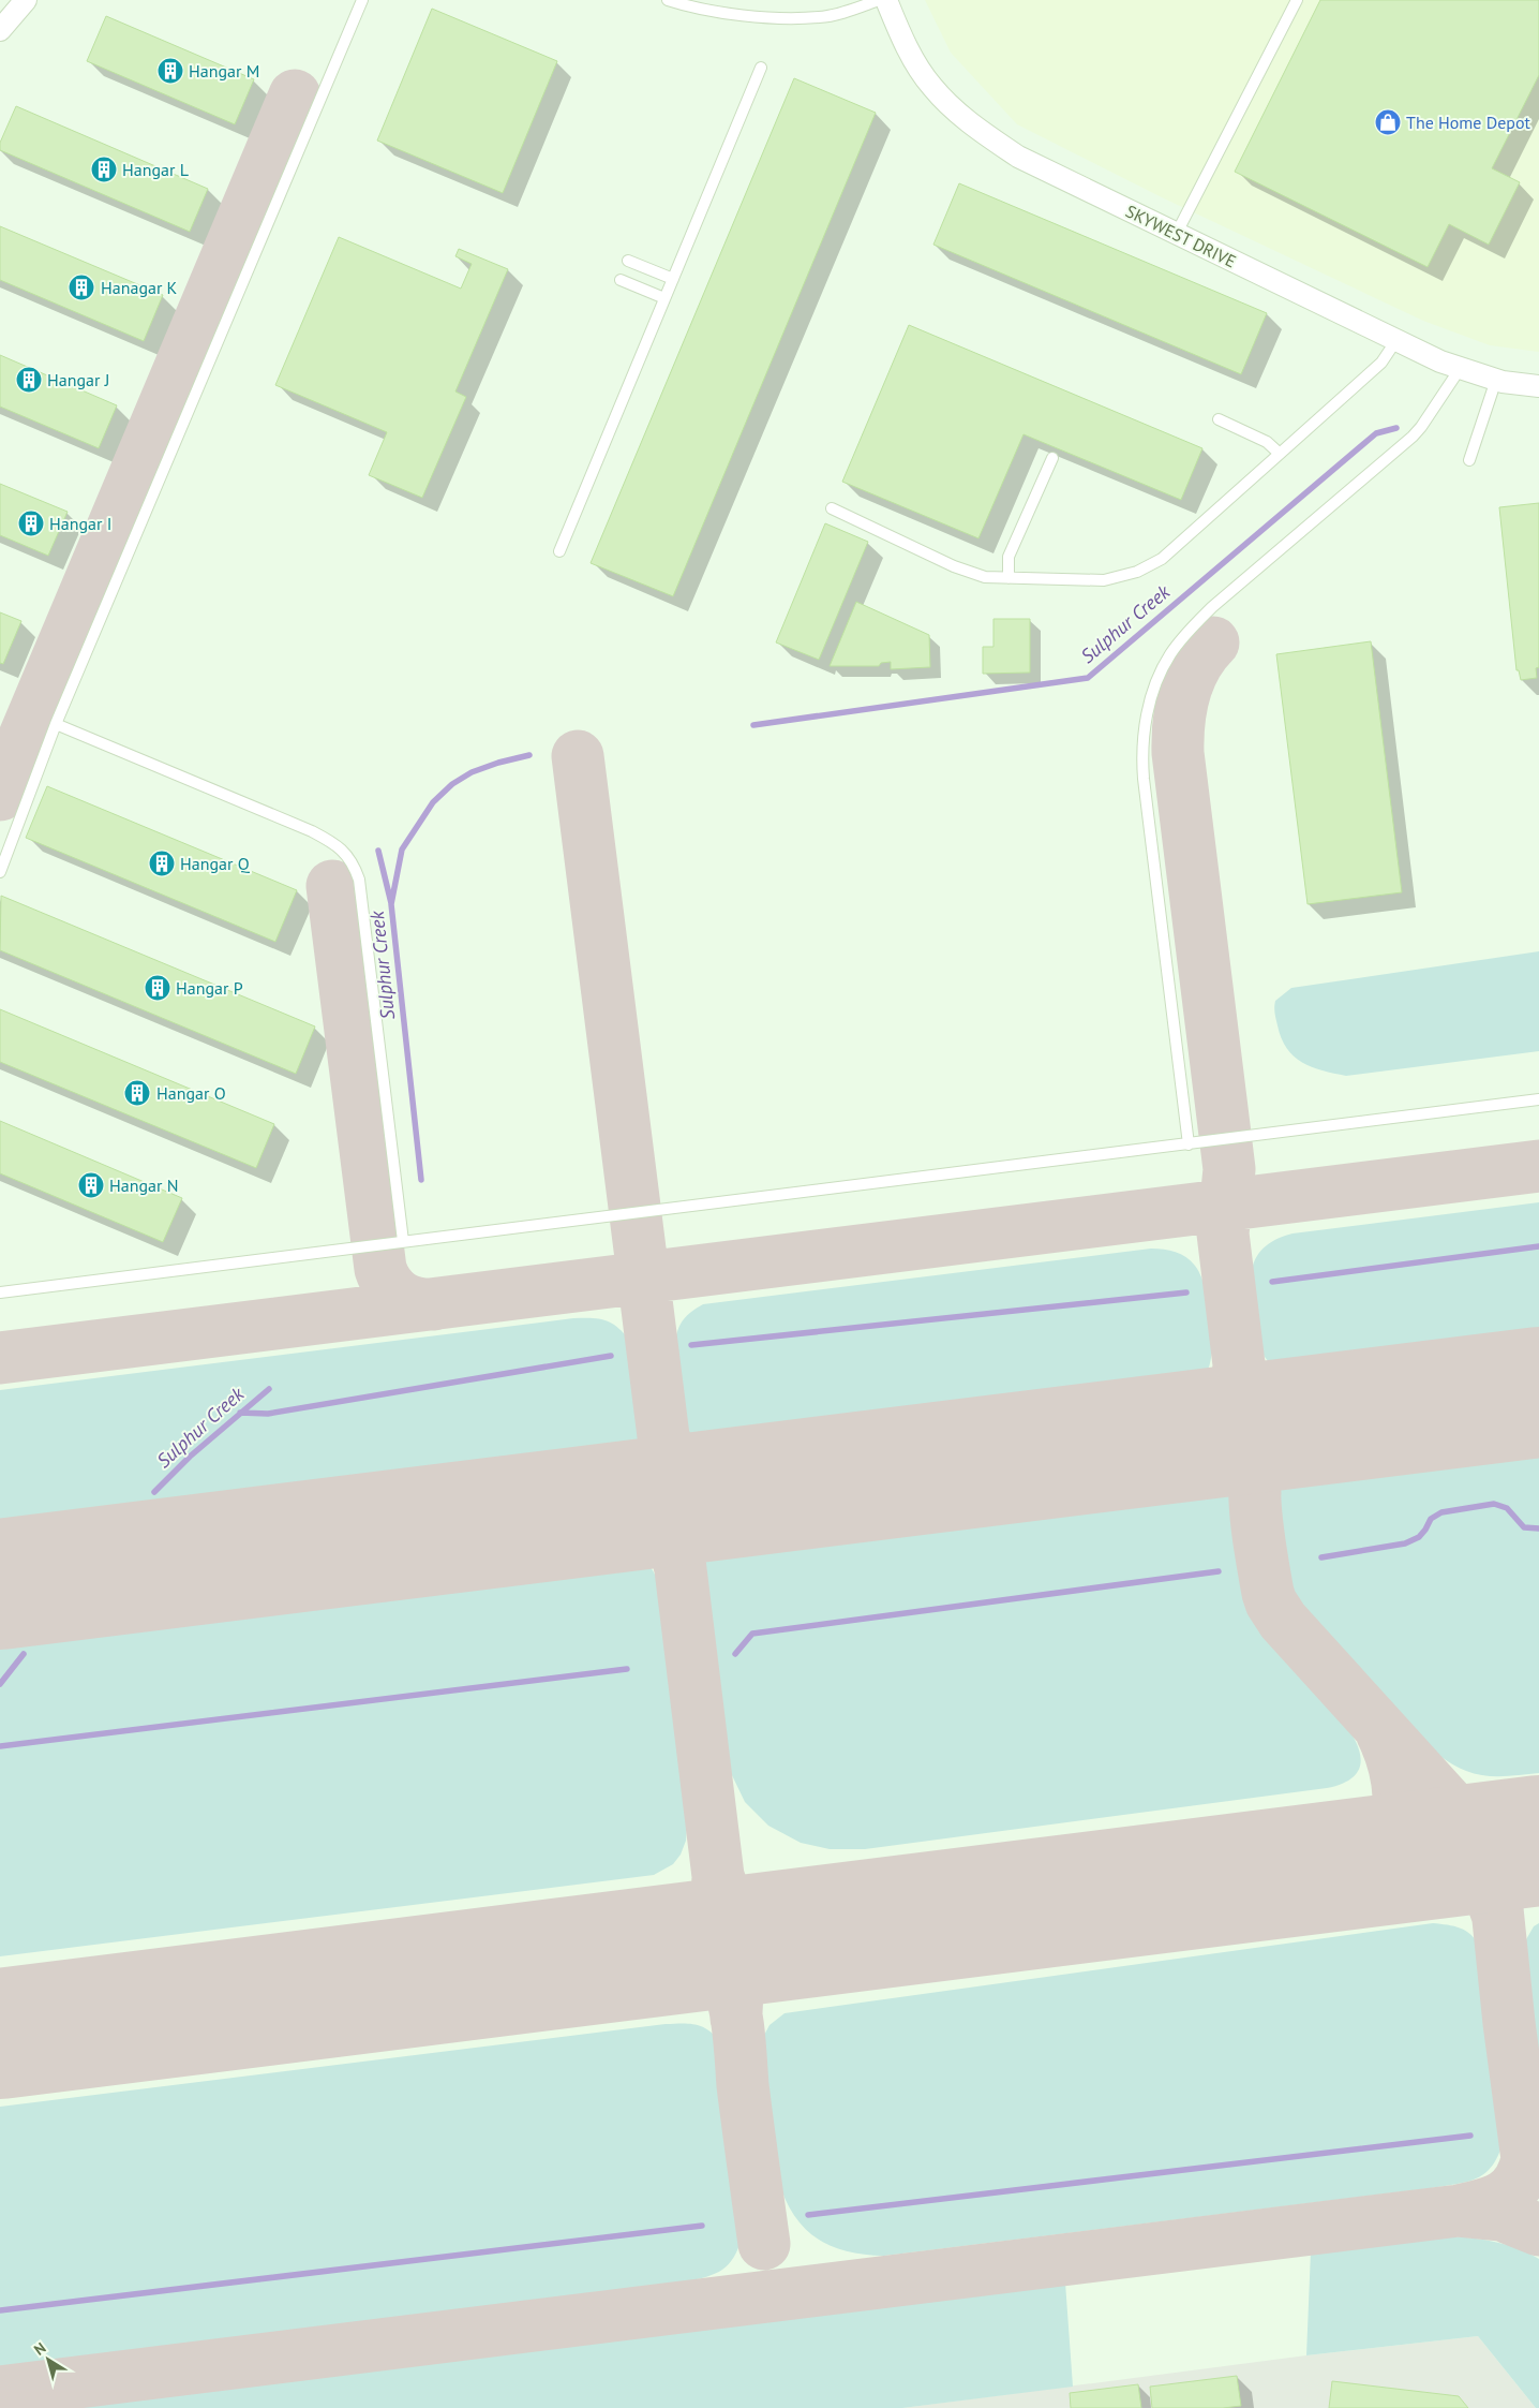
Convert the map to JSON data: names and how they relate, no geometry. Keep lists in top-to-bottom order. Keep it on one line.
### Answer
{"streets":{"street":["SKYWEST DRIVE"]},"water":["Sulphur Creek"],"places":{"building":["Hangar M","Hangar L","Hanagar K","Hangar J","Hangar I","Hangar Q","Hangar P","Hangar O","Hangar N"],"shop":["The Home Depot"]},"north":"top left"}
